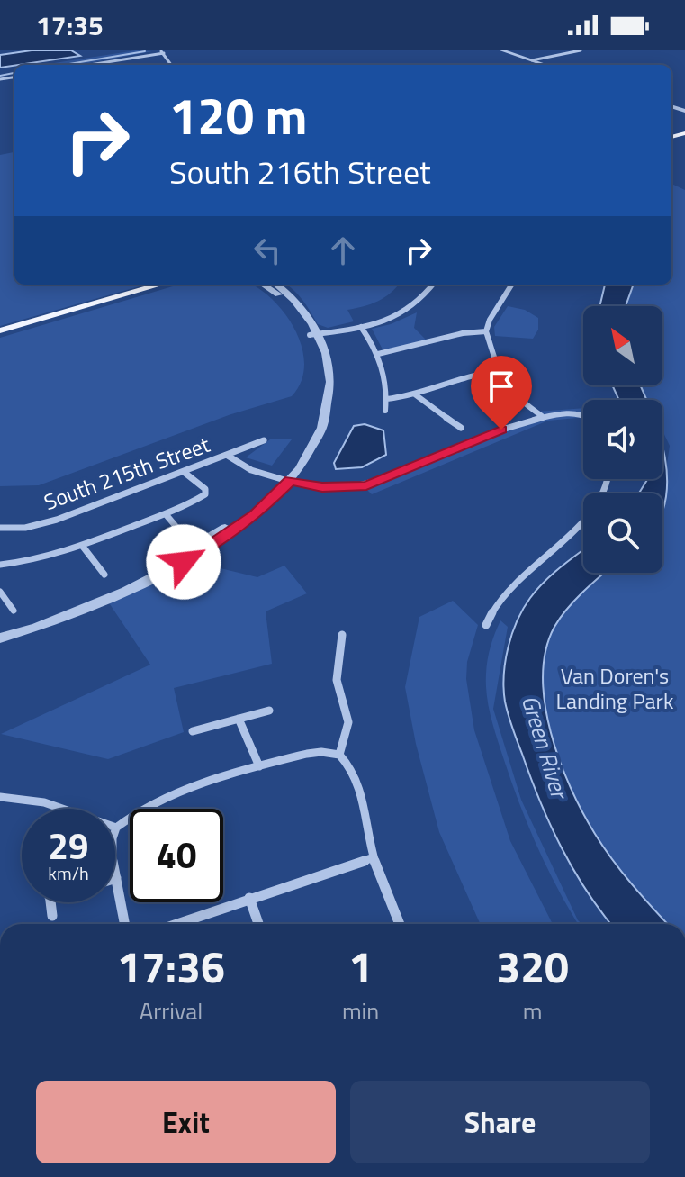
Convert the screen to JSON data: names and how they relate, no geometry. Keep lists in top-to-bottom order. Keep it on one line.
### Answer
{"streets":{"street":["South 215th Street"]},"water":["Green River"],"parks":["Van Doren's Landing Park"],"north":"top left","page":{"status":"17:35","turn":["120 m","South 216th Street"],"speed":"29 km/h","limit":"40","eta":["17:36","Arrival","1","min","320","m"],"buttons":["Exit","Share"]}}
